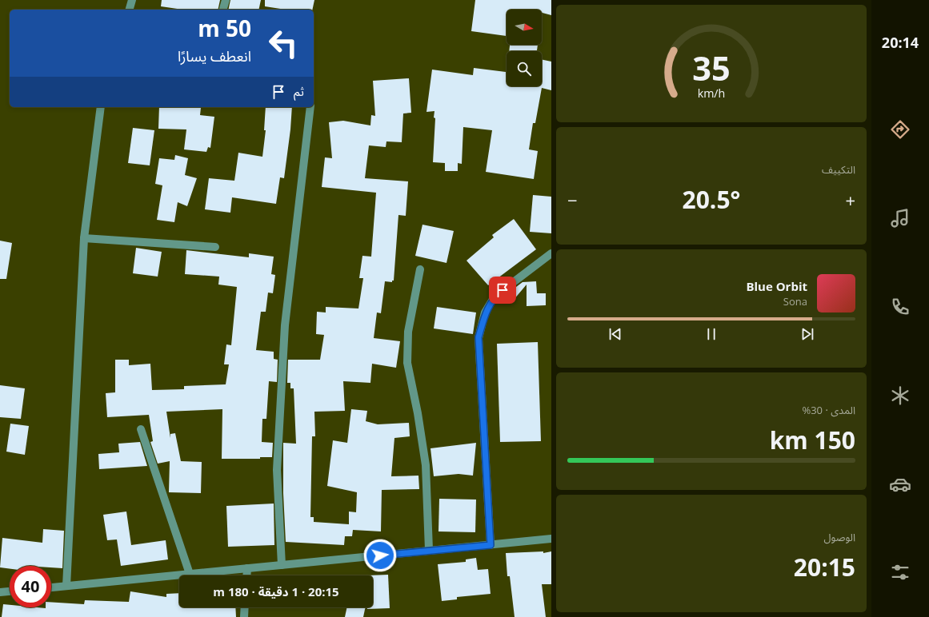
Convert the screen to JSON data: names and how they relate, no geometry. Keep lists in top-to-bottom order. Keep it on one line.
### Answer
{"north":"right","page":{"tabs":"20:14","turn":["50 m","انعطف يسارًا"],"then":"ثم","tile":["التكييف",["المدى · 30%","150 km"],["الوصول","20:15"]],"heat":["−","20.5°","+"],"song":["Blue Orbit","Sona"],"limit":"40","trip":"20:15 · 1 دقيقة · 180 m","gauge":["35","km/h"]}}
